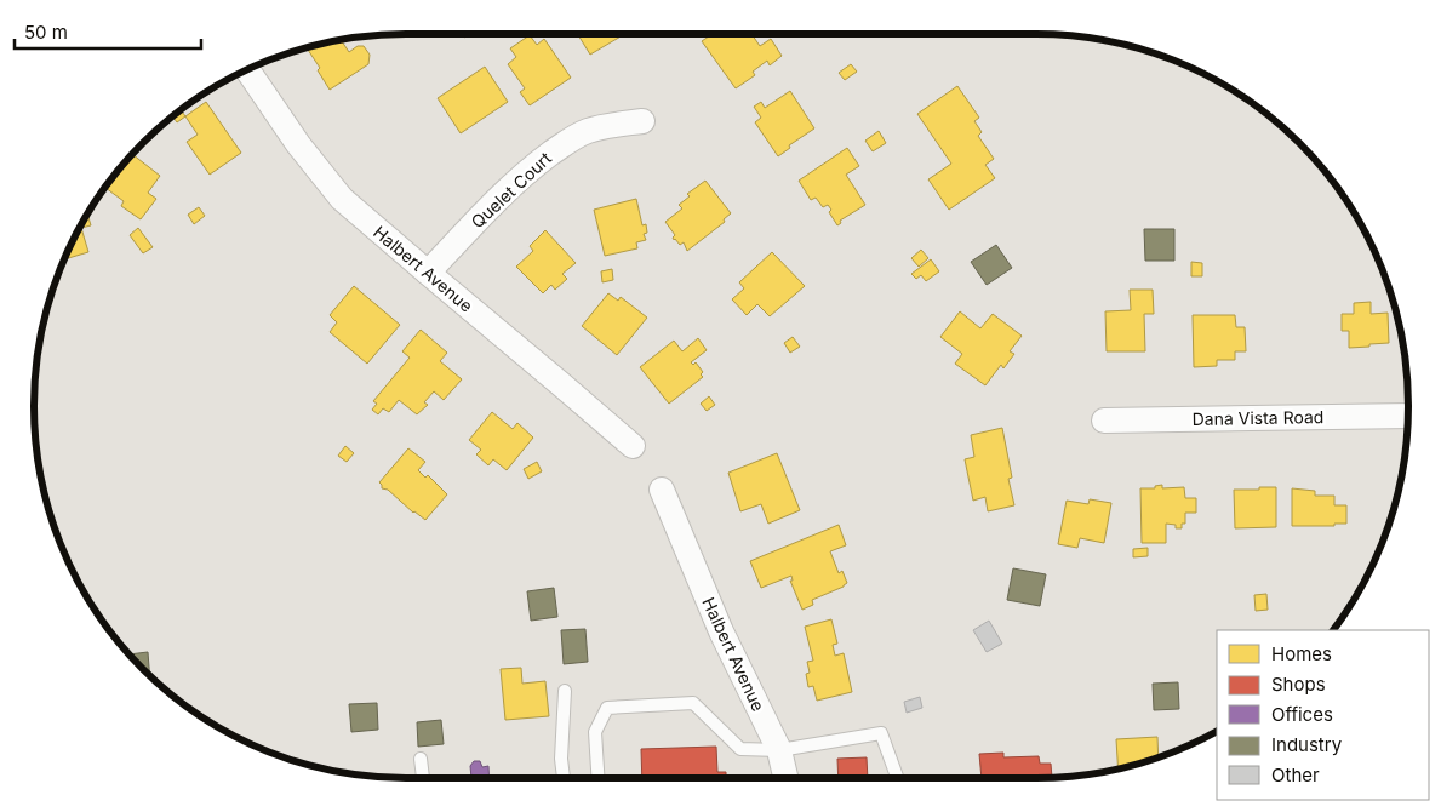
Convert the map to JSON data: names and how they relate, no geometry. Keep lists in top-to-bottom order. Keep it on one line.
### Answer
{"streets":{"street":["Quelet Court","Halbert Avenue","Dana Vista Road"]},"crossings":[["Quelet Court","Halbert Avenue"]],"legend":["Homes","Shops","Offices","Industry","Other"],"scale_bar":"50 m"}
